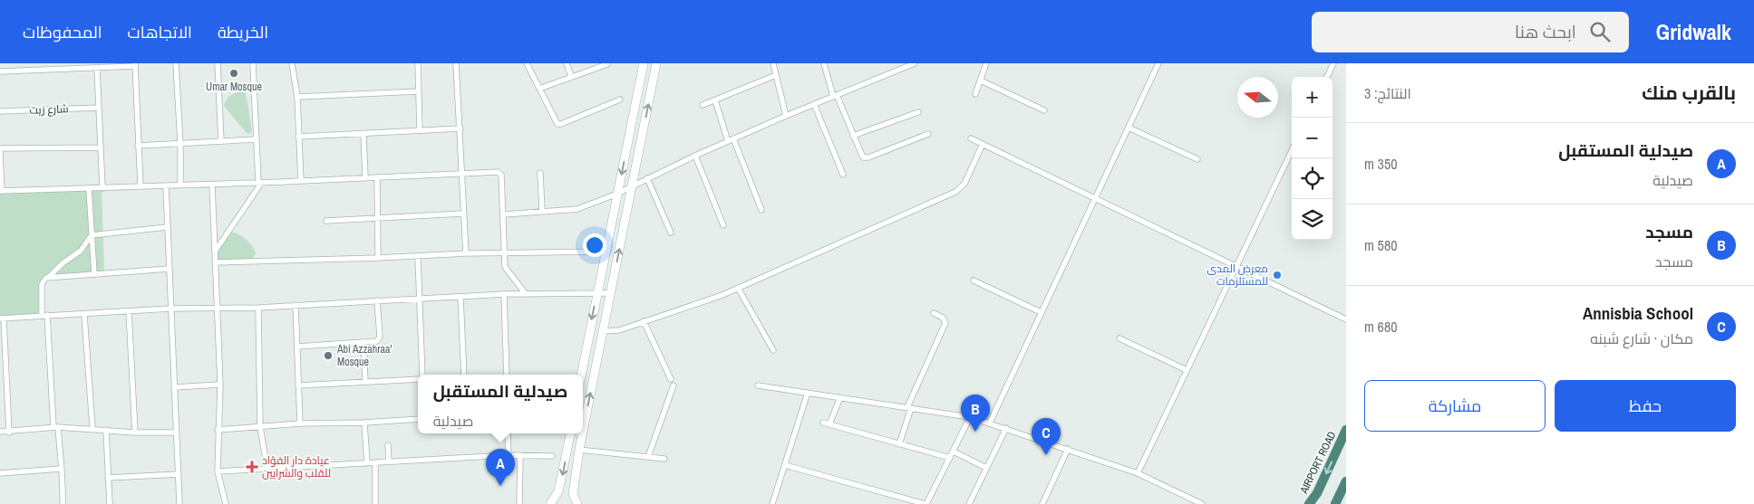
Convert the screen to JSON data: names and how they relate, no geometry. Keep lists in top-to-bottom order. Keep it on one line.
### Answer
{"streets":{"highway":["AIRPORT ROAD"],"street":["شارع زيت"]},"places":{"other":["Umar Mosque","معرض المدى للمستلزمات","Abi Azzahraa' Mosque"],"health":["عيادة دار الفؤاد للقلب والشرايين"]},"north":"left","page":{"header":"Gridwalk","search":"ابحث هنا","nav":["الخريطة","الاتجاهات","المحفوظات"],"heading":["بالقرب منك","النتائج: 3"],"map_buttons":["+","−"],"list":[{"mark":"A","name":"صيدلية المستقبل","note":"صيدلية","value":"350 m"},{"mark":"B","name":"مسجد","note":"مسجد","value":"580 m"},{"mark":"C","name":"Annisbia School","note":"مكان · شارع شبنه","value":"680 m"}],"buttons":["حفظ","مشاركة"],"popup":["صيدلية المستقبل","صيدلية"],"pins":["B","C","A"]}}
